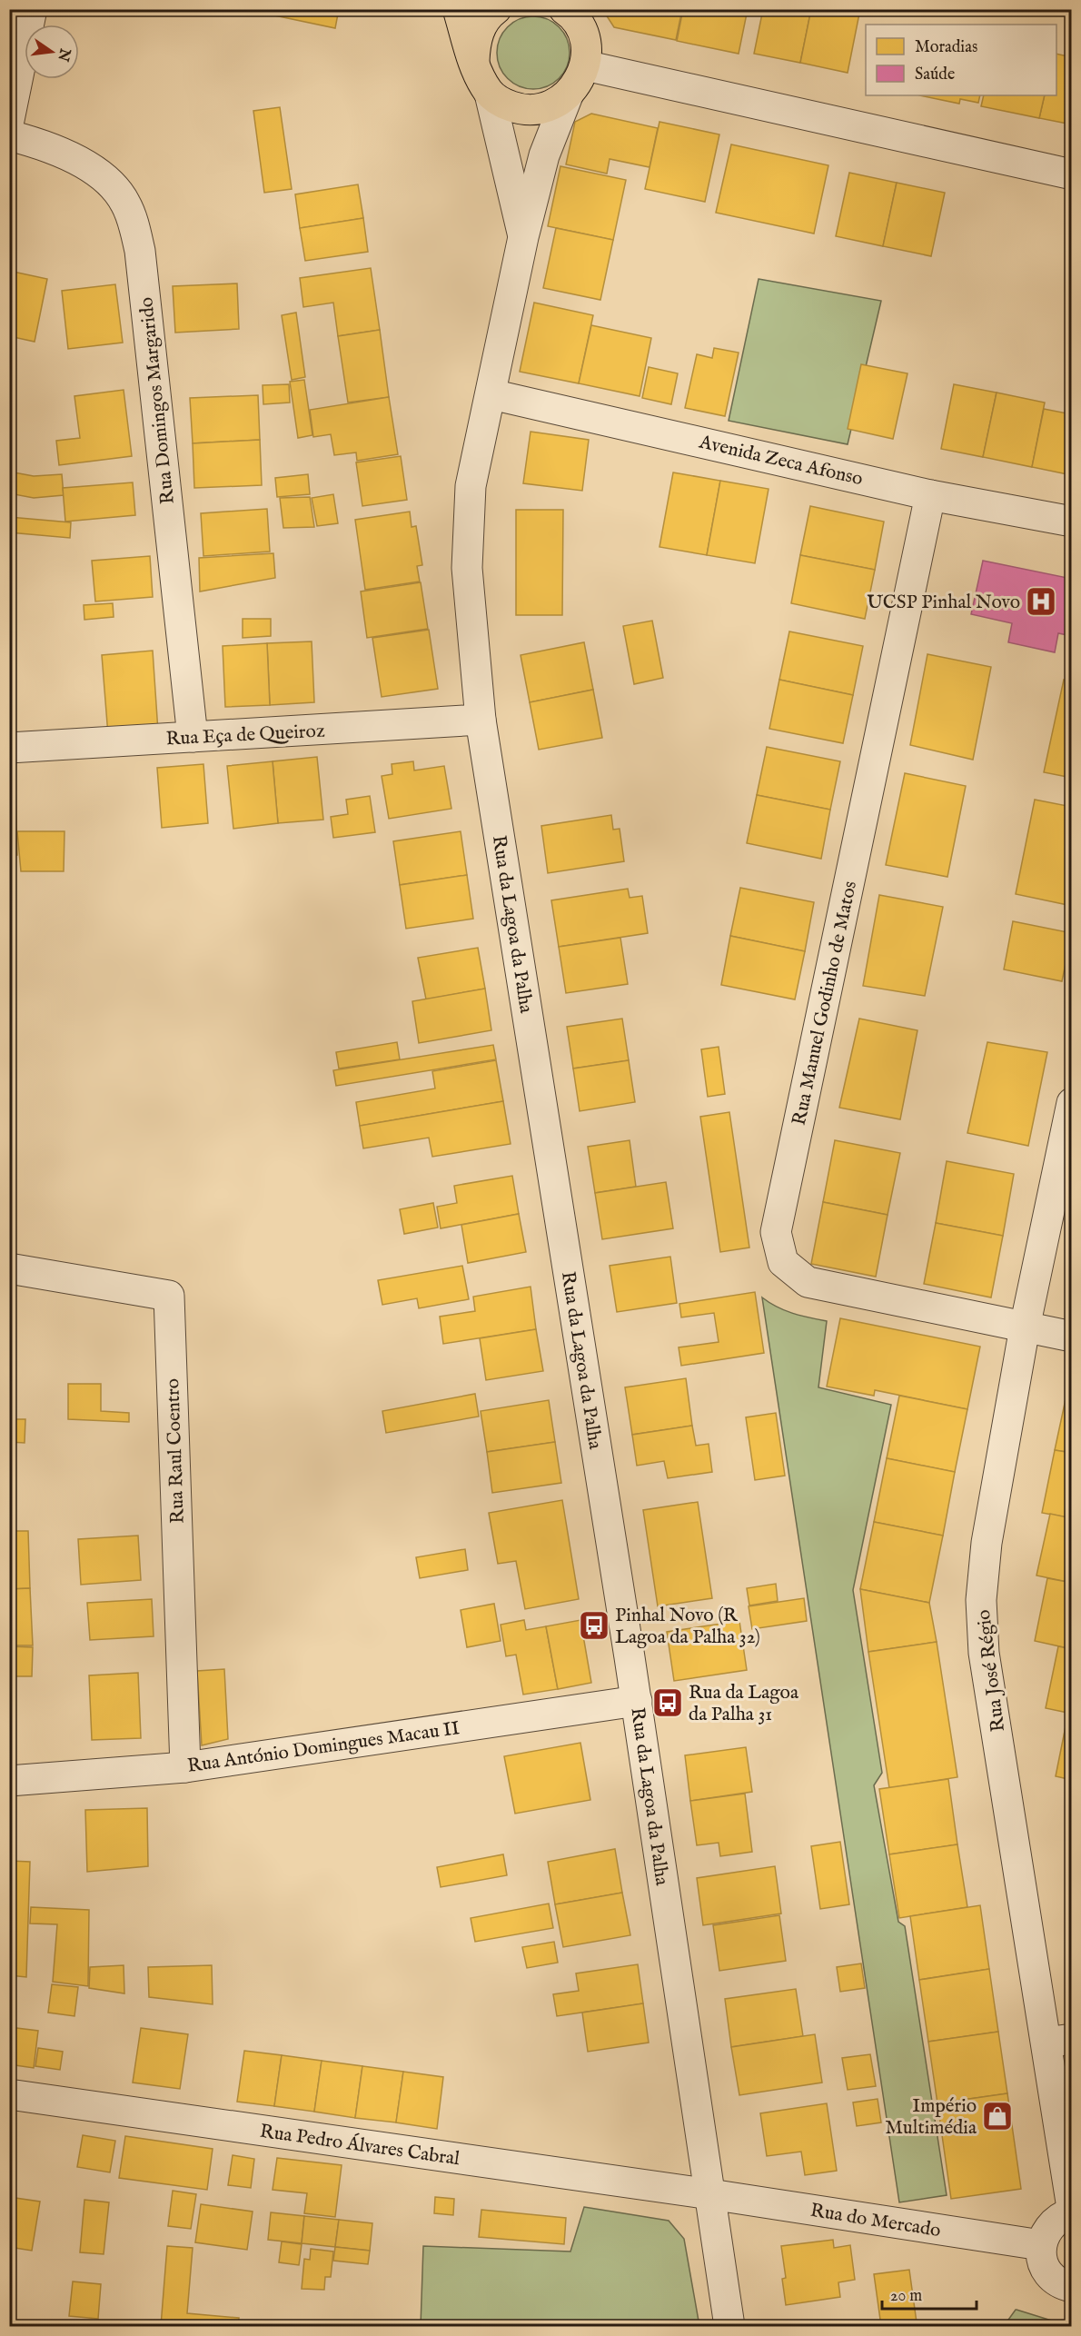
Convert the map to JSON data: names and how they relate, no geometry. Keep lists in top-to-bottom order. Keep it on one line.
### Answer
{"streets":{"street":["Rua Domingos Margarido","Avenida Zeca Afonso","Rua Eça de Queiroz","Rua da Lagoa da Palha","Rua Manuel Godinho de Matos","Rua Raul Coentro","Rua José Régio","Rua António Domingues Macau II","Rua Pedro Álvares Cabral","Rua do Mercado"]},"crossings":[["Rua Domingos Margarido","Rua Eça de Queiroz"],["Avenida Zeca Afonso","Rua da Lagoa da Palha"],["Avenida Zeca Afonso","Rua Manuel Godinho de Matos"],["Rua Eça de Queiroz","Rua da Lagoa da Palha"],["Rua da Lagoa da Palha","Rua António Domingues Macau II"],["Rua da Lagoa da Palha","Rua Pedro Álvares Cabral"],["Rua da Lagoa da Palha","Rua do Mercado"],["Rua Manuel Godinho de Matos","Rua José Régio"],["Rua Raul Coentro","Rua António Domingues Macau II"],["Rua Pedro Álvares Cabral","Rua do Mercado"]],"places":{"hospital":["UCSP Pinhal Novo"],"bus stop":["Pinhal Novo (R Lagoa da Palha 32)","Rua da Lagoa da Palha 31"],"shop":["Império Multimédia"]},"legend":["Moradias","Saúde"],"scale_bar":"20 m","north":"right"}
